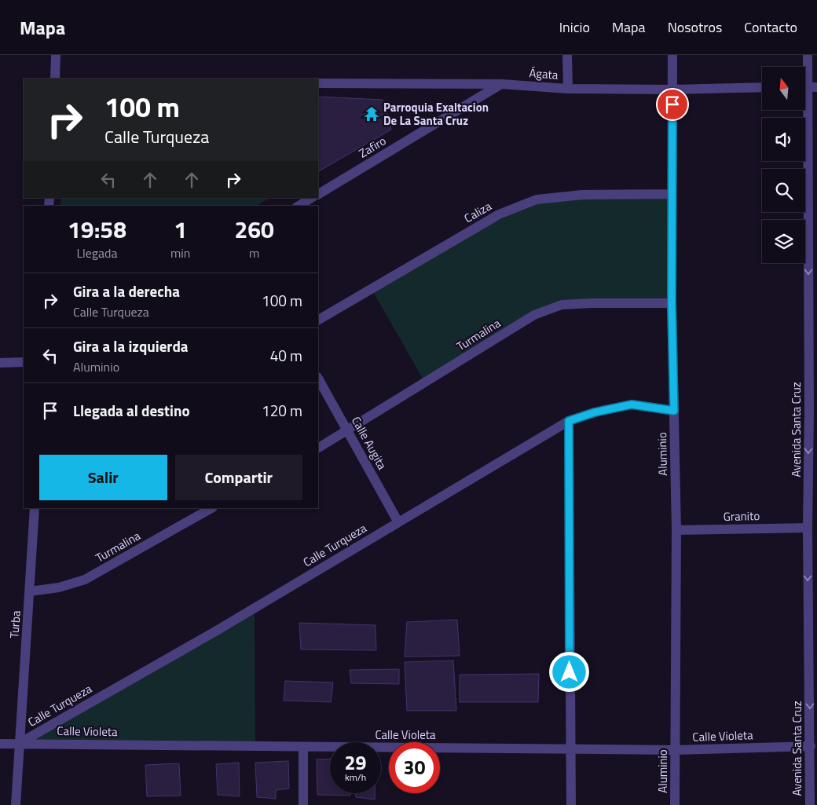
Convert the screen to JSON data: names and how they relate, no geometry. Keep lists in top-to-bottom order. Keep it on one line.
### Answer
{"streets":{"street":["Ágata","Zafiro","Caliza","Turmalina","Avenida Santa Cruz","Calle Augita","Aluminio","Granito","Calle Turqueza","Turba","Calle Violeta"]},"crossings":[["Ágata","Zafiro"],["Ágata","Aluminio"],["Caliza","Aluminio"],["Turmalina","Calle Augita"],["Turmalina","Aluminio"],["Turmalina","Turba"],["Avenida Santa Cruz","Granito"],["Avenida Santa Cruz","Calle Violeta"],["Calle Augita","Calle Turqueza"],["Aluminio","Granito"],["Aluminio","Calle Turqueza"],["Aluminio","Calle Violeta"],["Calle Turqueza","Turba"],["Calle Turqueza","Calle Violeta"],["Turba","Calle Violeta"]],"one_way":["Avenida Santa Cruz"],"places":{"temple":["Parroquia Exaltacion De La Santa Cruz"]},"north":"top","page":{"header":"Mapa","nav":["Inicio","Mapa","Nosotros","Contacto"],"turn":["100 m","Calle Turqueza"],"eta":["19:58","Llegada","1","min","260","m"],"list":[{"name":"Gira a la derecha","note":"Calle Turqueza","value":"100 m"},{"name":"Gira a la izquierda","note":"Aluminio","value":"40 m"},{"name":"Llegada al destino","value":"120 m"}],"buttons":["Salir","Compartir"],"speed":"29 km/h","limit":"30"}}
